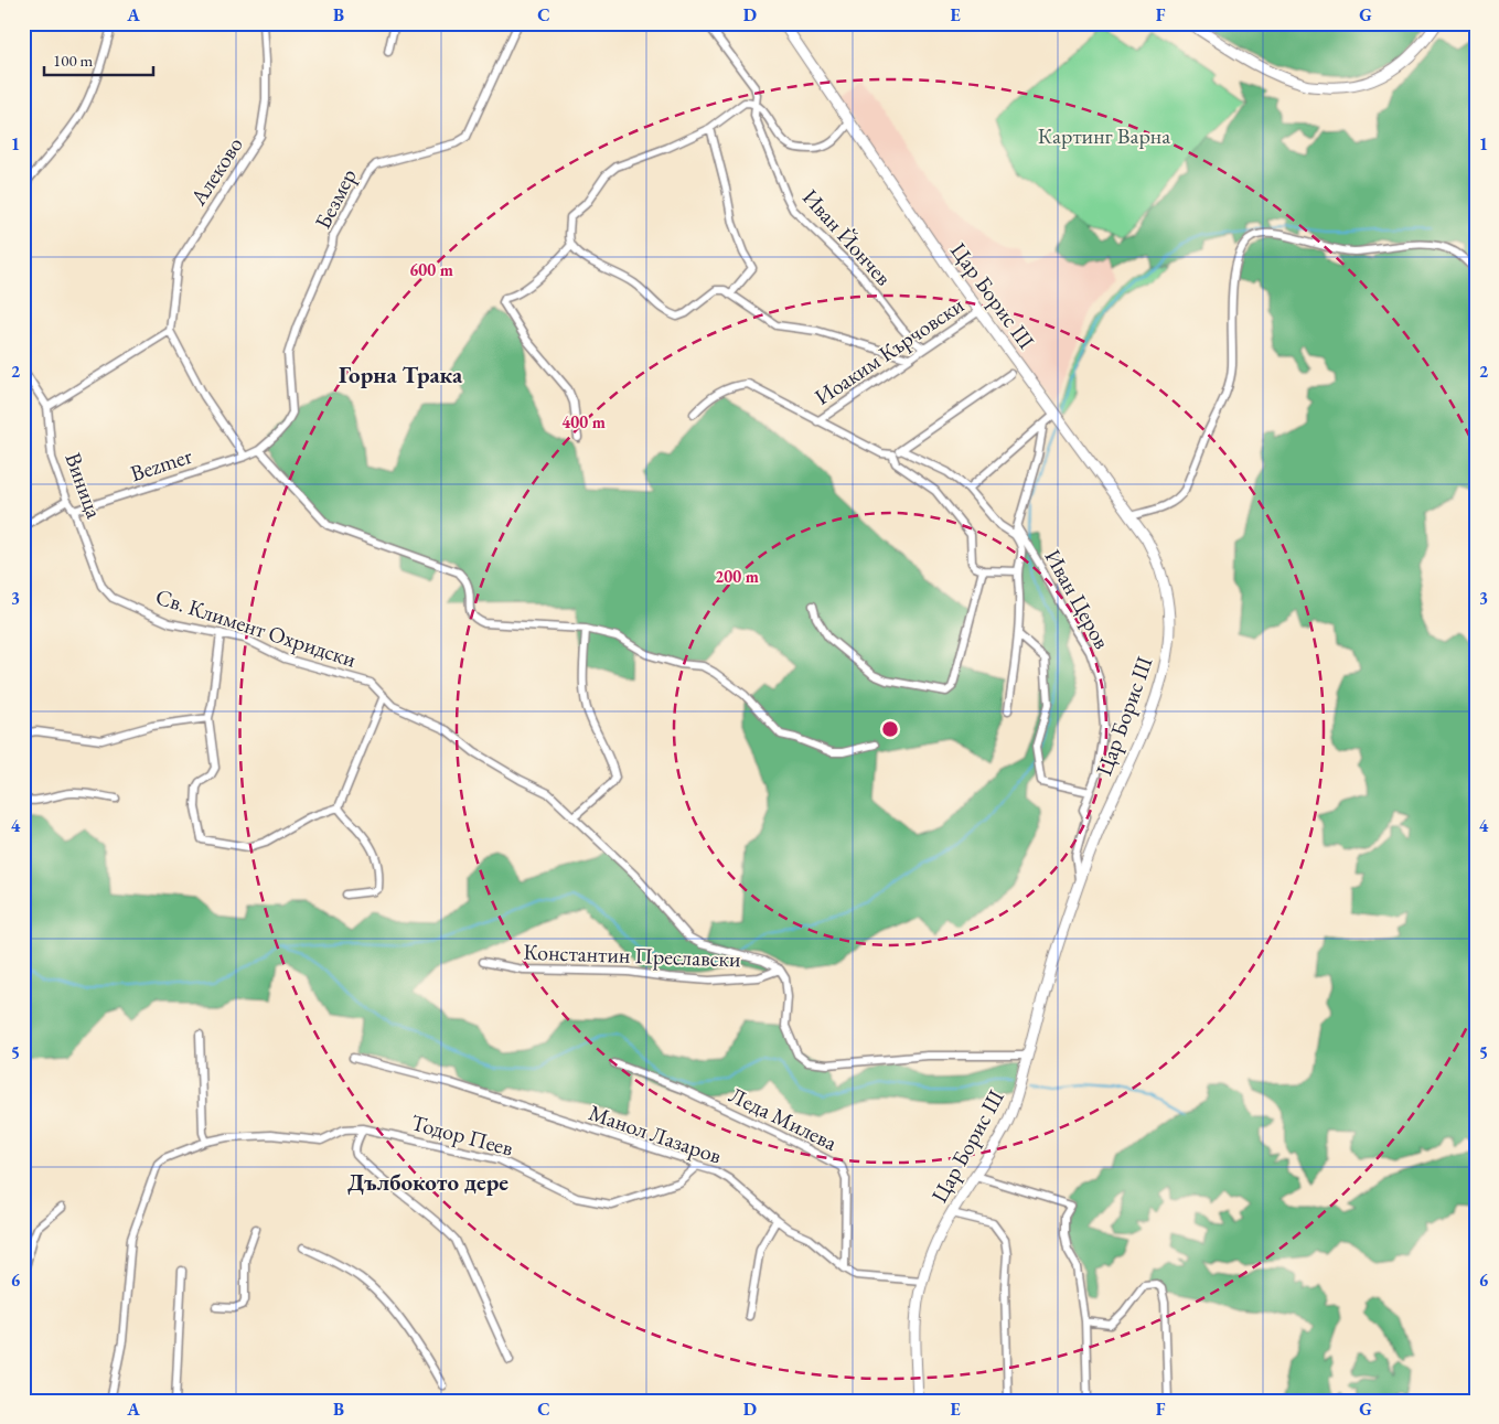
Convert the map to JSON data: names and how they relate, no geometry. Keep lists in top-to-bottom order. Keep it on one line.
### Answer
{"streets":{"street":["Алеково","Безмер","Иван Йончев","Цар Борис III","Иоаким Кърчовски","Bezmer","Виница","Иван Церов","Св. Климент Охридски","Константин Преславски","Леда Милева","Манол Лазаров","Тодор Пеев"]},"crossings":[["Безмер","Bezmer"],["Иван Йончев","Иоаким Кърчовски"],["Цар Борис III","Иоаким Кърчовски"],["Цар Борис III","Иван Церов"],["Цар Борис III","Манол Лазаров"],["Bezmer","Виница"],["Виница","Св. Климент Охридски"],["Св. Климент Охридски","Константин Преславски"],["Леда Милева","Манол Лазаров"],["Манол Лазаров","Тодор Пеев"]],"districts":["Горна Трака","Дълбокото дере"],"parks":["Картинг Варна"],"scale_bar":"100 m","grid":{"columns":["A","B","C","D","E","F","G"],"rows":["1","2","3","4","5","6"]},"rings":["600 m","400 m","200 m"]}
